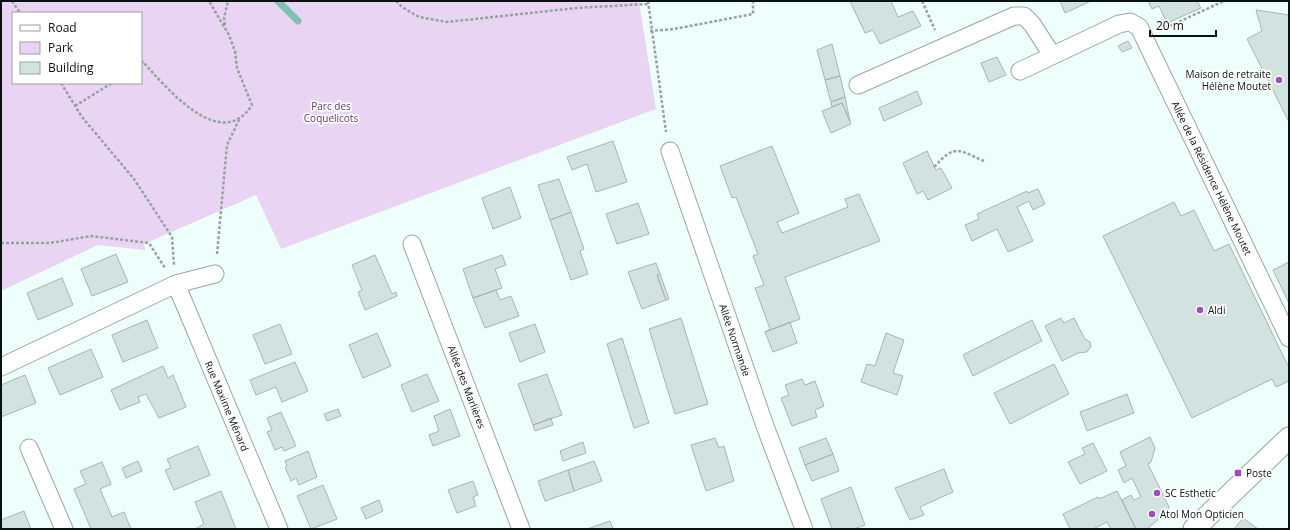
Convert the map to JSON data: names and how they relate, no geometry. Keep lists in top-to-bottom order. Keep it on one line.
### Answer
{"streets":{"street":["Allée de la Résidence Hélène Moutet","Allée Normande","Allée des Marlières","Rue Maxime Ménard"]},"parks":["Parc des Coquelicots"],"places":{"other":["Maison de retraite Hélène Moutet","Aldi","SC Esthetic","Atol Mon Opticien"],"transit":["Poste"]},"legend":["Road","Park","Building"],"scale_bar":"20 m"}
